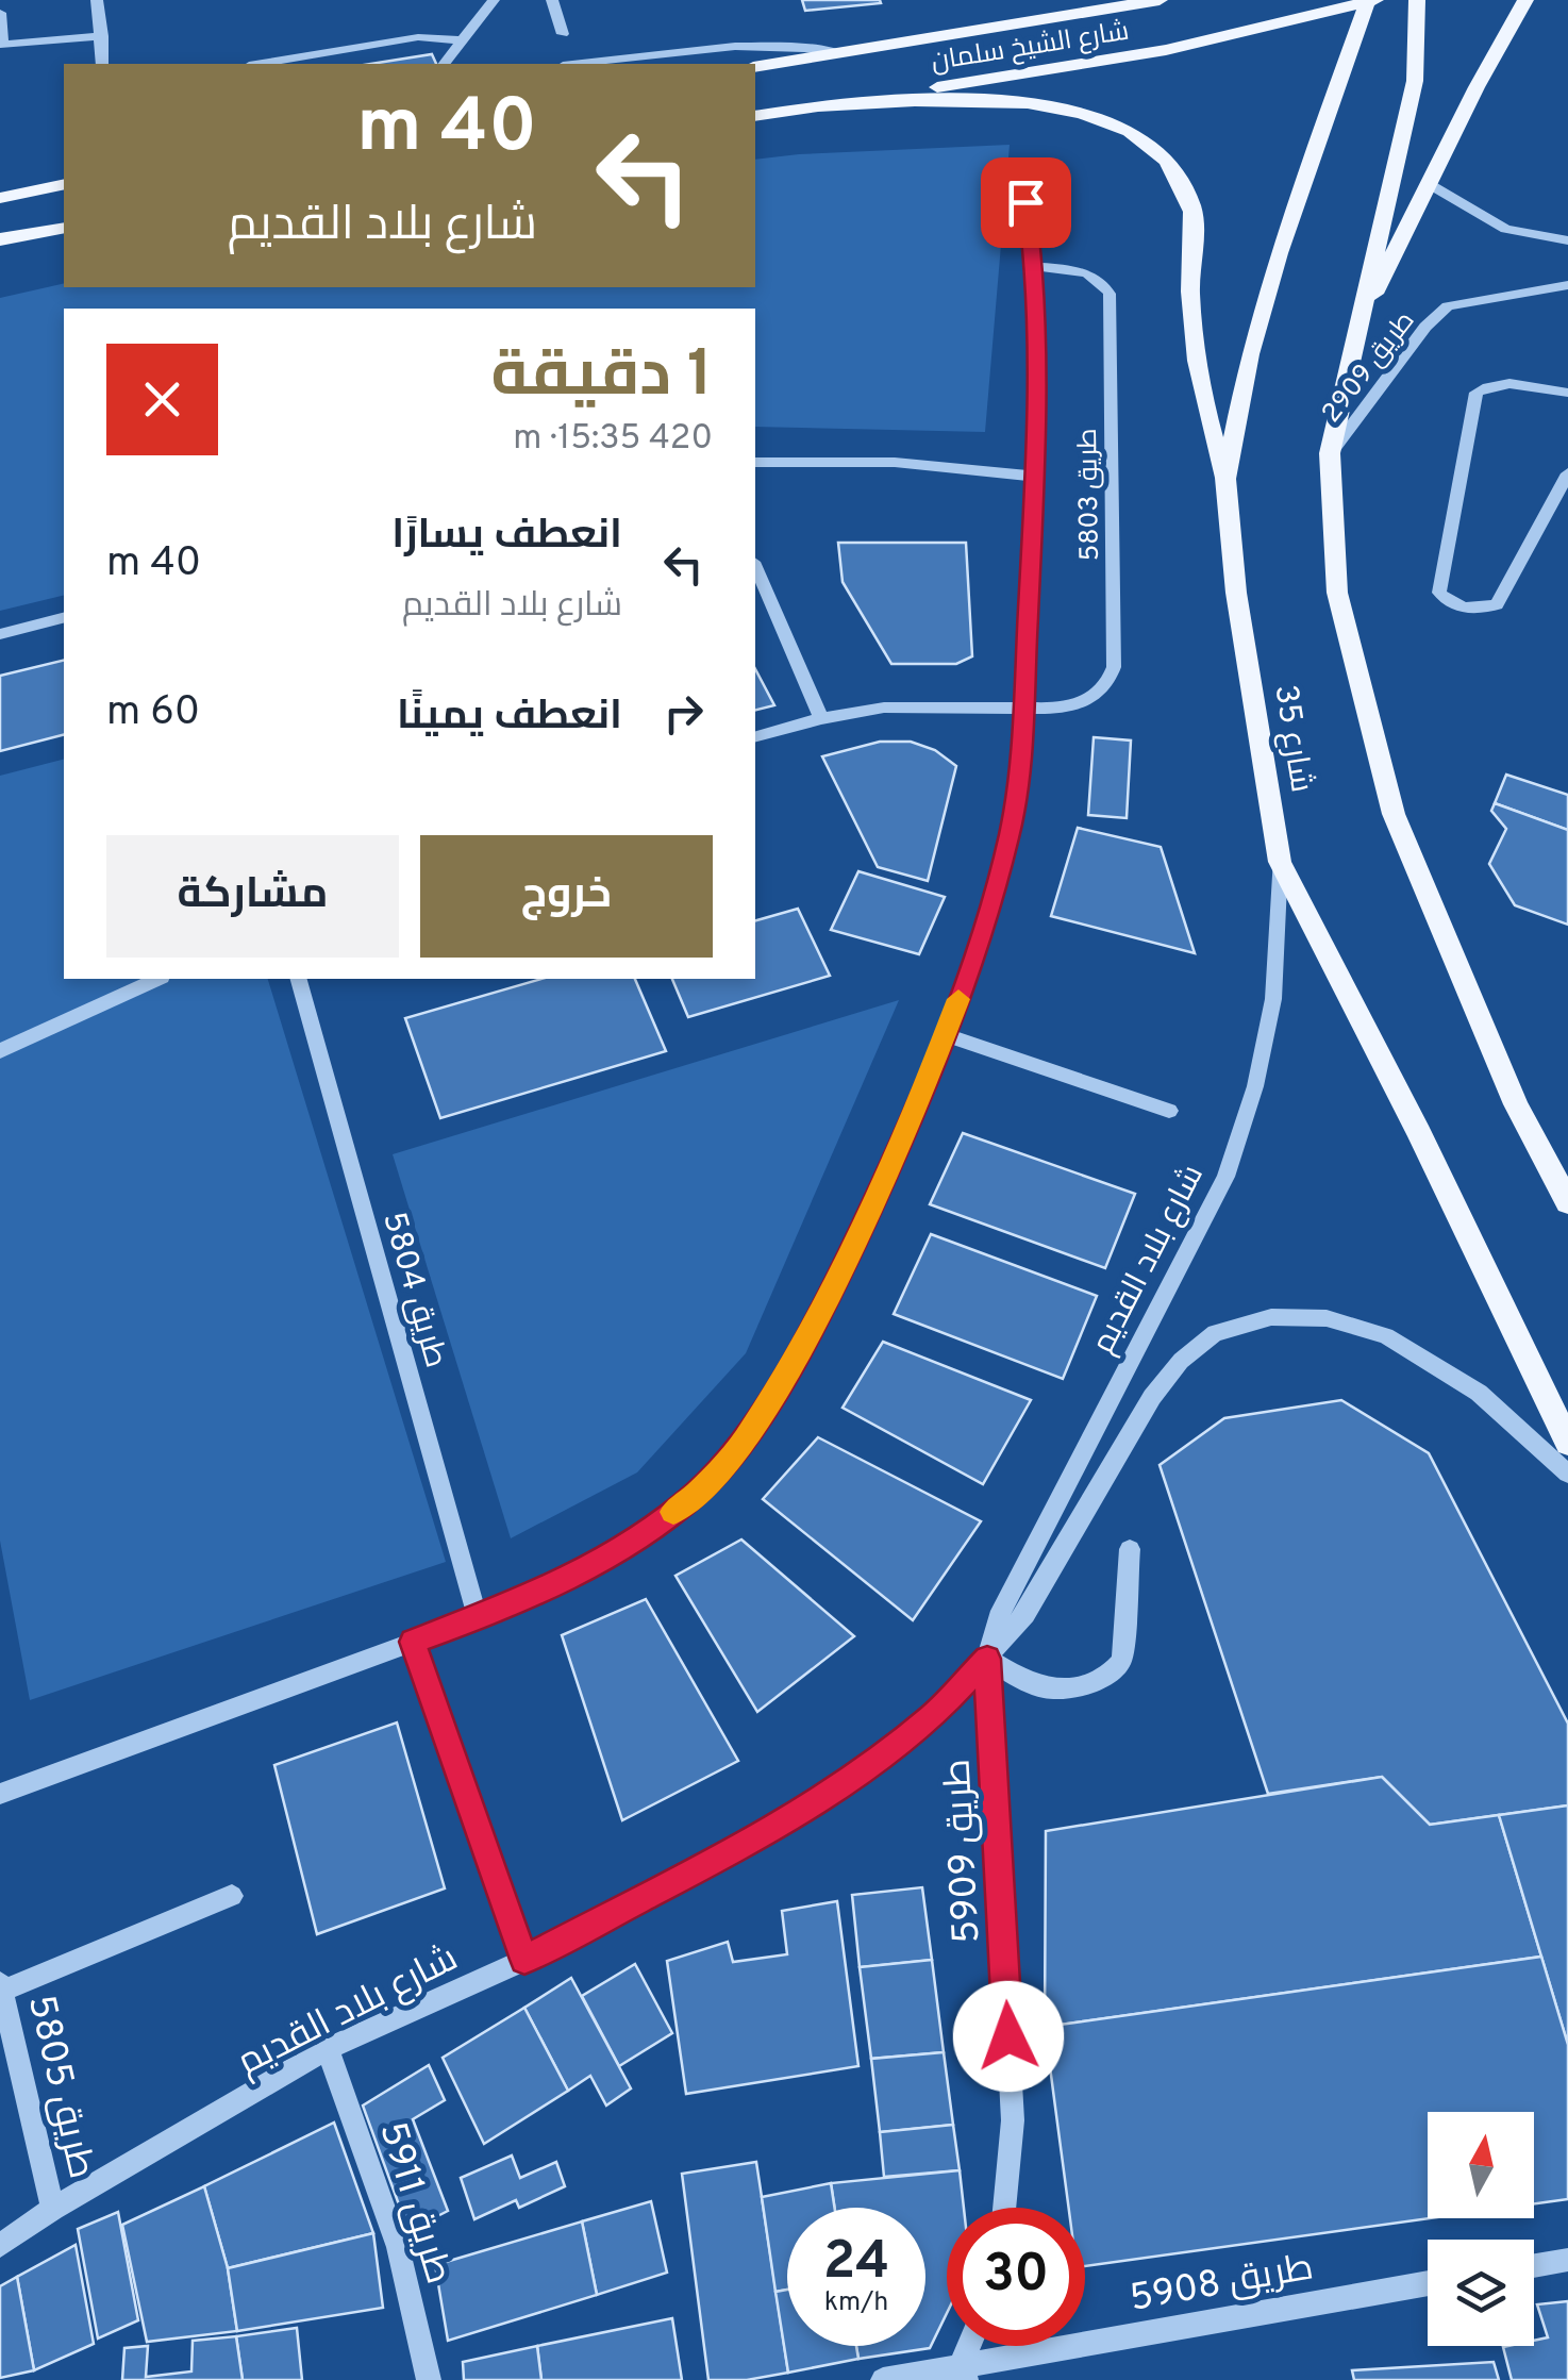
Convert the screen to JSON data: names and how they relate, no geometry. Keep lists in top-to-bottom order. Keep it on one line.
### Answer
{"streets":{"main road":["شارع الشيخ سلمان","شارع 35"],"street":["طريق 2909","طريق 5803","شارع بلاد القديم","طريق 5804","طريق 5909","طريق 5805","طريق 5911","طريق 5908"]},"crossings":[["شارع الشيخ سلمان","شارع 35"],["شارع 35","شارع بلاد القديم"],["شارع بلاد القديم","طريق 5909"],["شارع بلاد القديم","طريق 5805"],["شارع بلاد القديم","طريق 5911"]],"north":"top","page":{"turn":["40 m","شارع بلاد القديم"],"heading":["1 دقيقة","420 m · 15:35"],"list":[{"name":"انعطف يسارًا","note":"شارع بلاد القديم","value":"40 m"},{"name":"انعطف يمينًا","value":"60 m"}],"buttons":["خروج","مشاركة"],"speed":"24 km/h","limit":"30"}}
